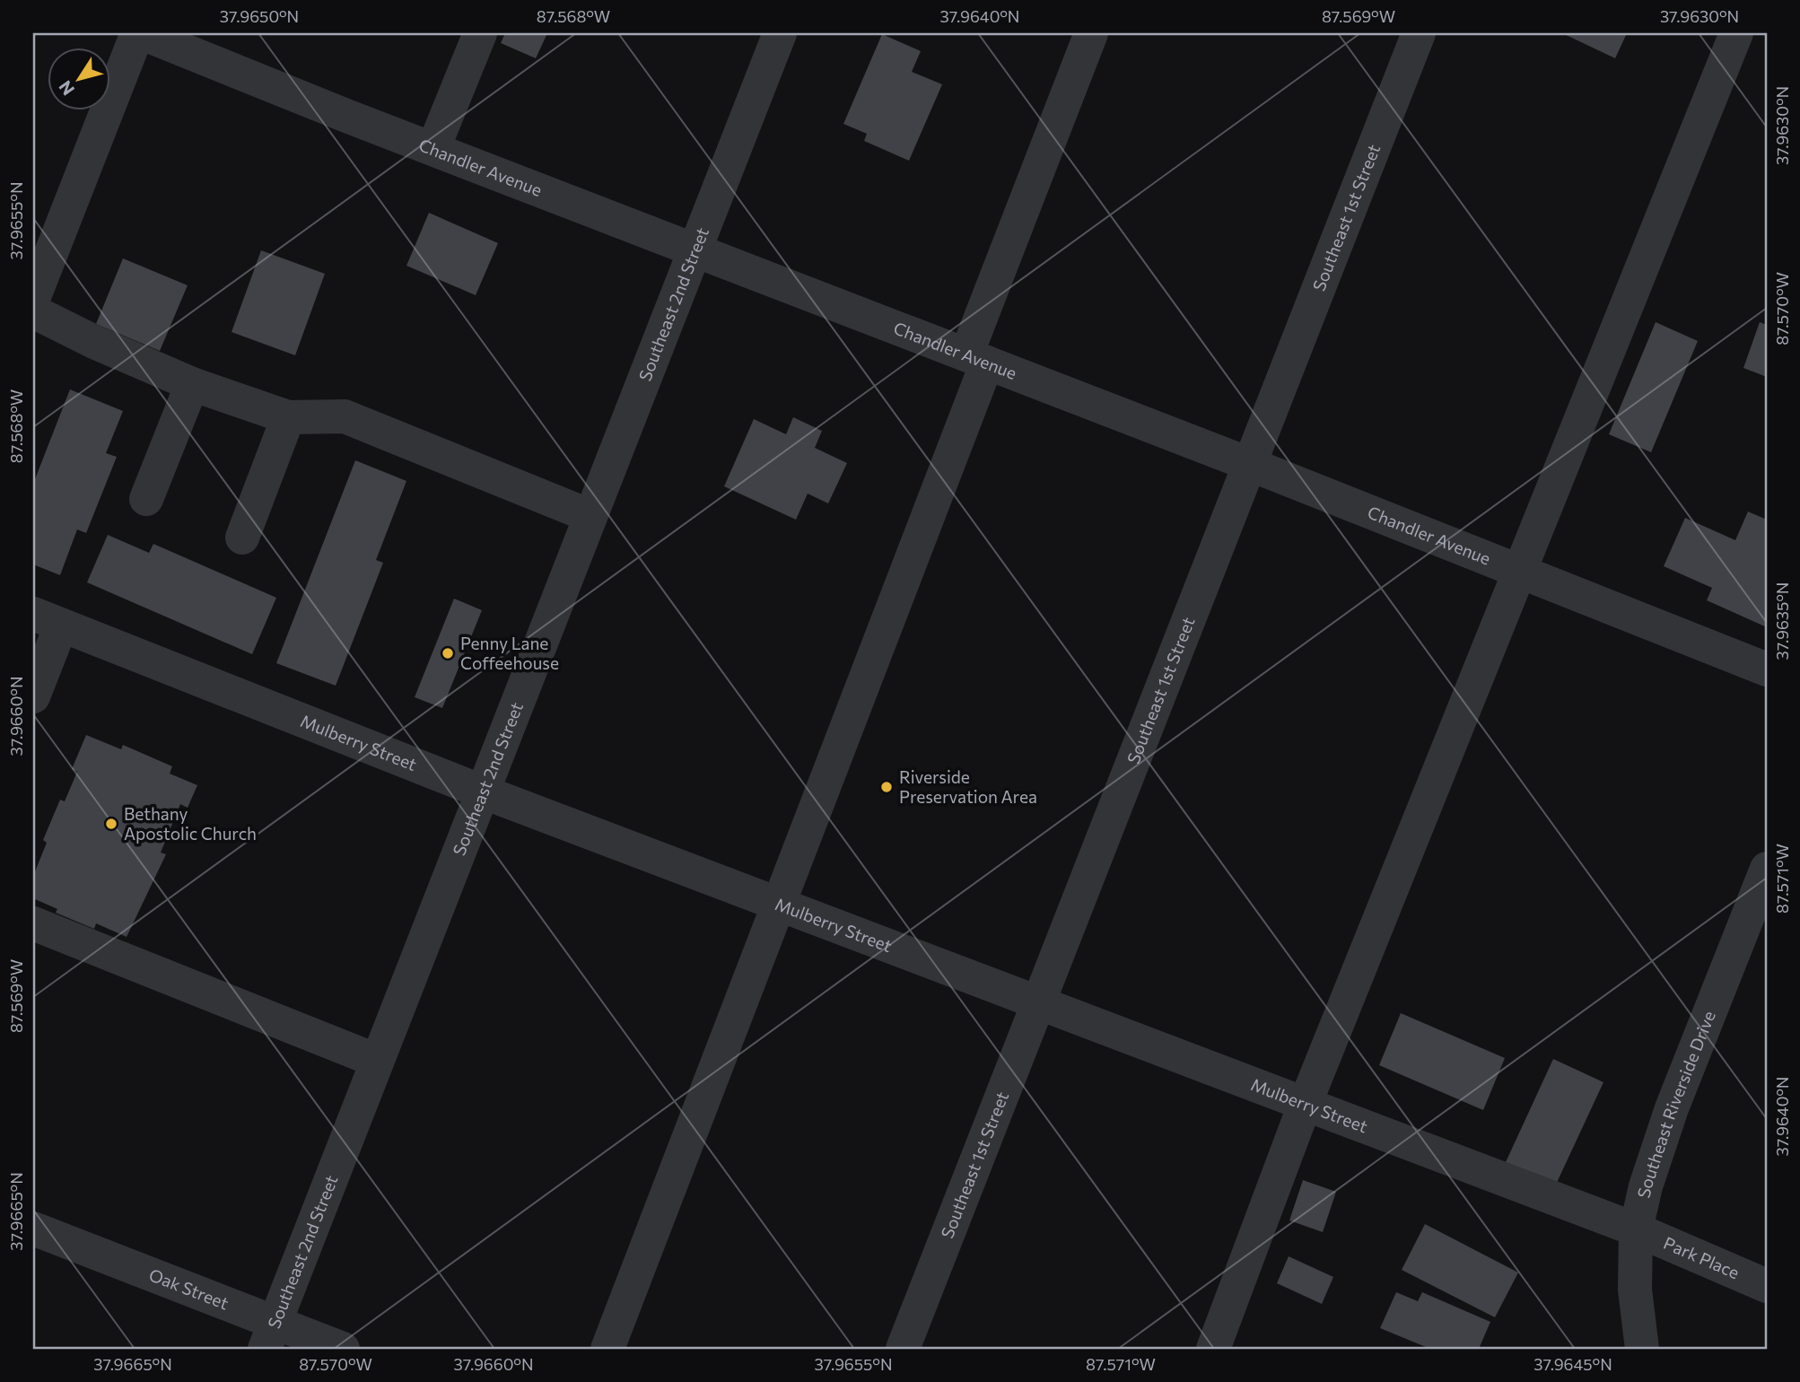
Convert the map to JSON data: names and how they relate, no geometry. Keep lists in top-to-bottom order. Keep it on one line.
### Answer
{"streets":{"street":["Chandler Avenue","Southeast 1st Street","Southeast 2nd Street","Mulberry Street","Southeast Riverside Drive","Park Place","Oak Street"]},"crossings":[["Chandler Avenue","Southeast 1st Street"],["Chandler Avenue","Southeast 2nd Street"],["Southeast 1st Street","Mulberry Street"],["Southeast 2nd Street","Mulberry Street"],["Southeast 2nd Street","Oak Street"],["Mulberry Street","Southeast Riverside Drive"],["Mulberry Street","Park Place"],["Southeast Riverside Drive","Park Place"]],"places":["Penny Lane Coffeehouse","Riverside Preservation Area","Bethany Apostolic Church"],"north":"bottom left","coordinates":["37.9650°N","87.568°W","37.9640°N","87.569°W","37.9630°N","37.9655°N","87.570°W","37.9635°N","37.9660°N","87.571°W","37.9665°N","37.9645°N"]}
